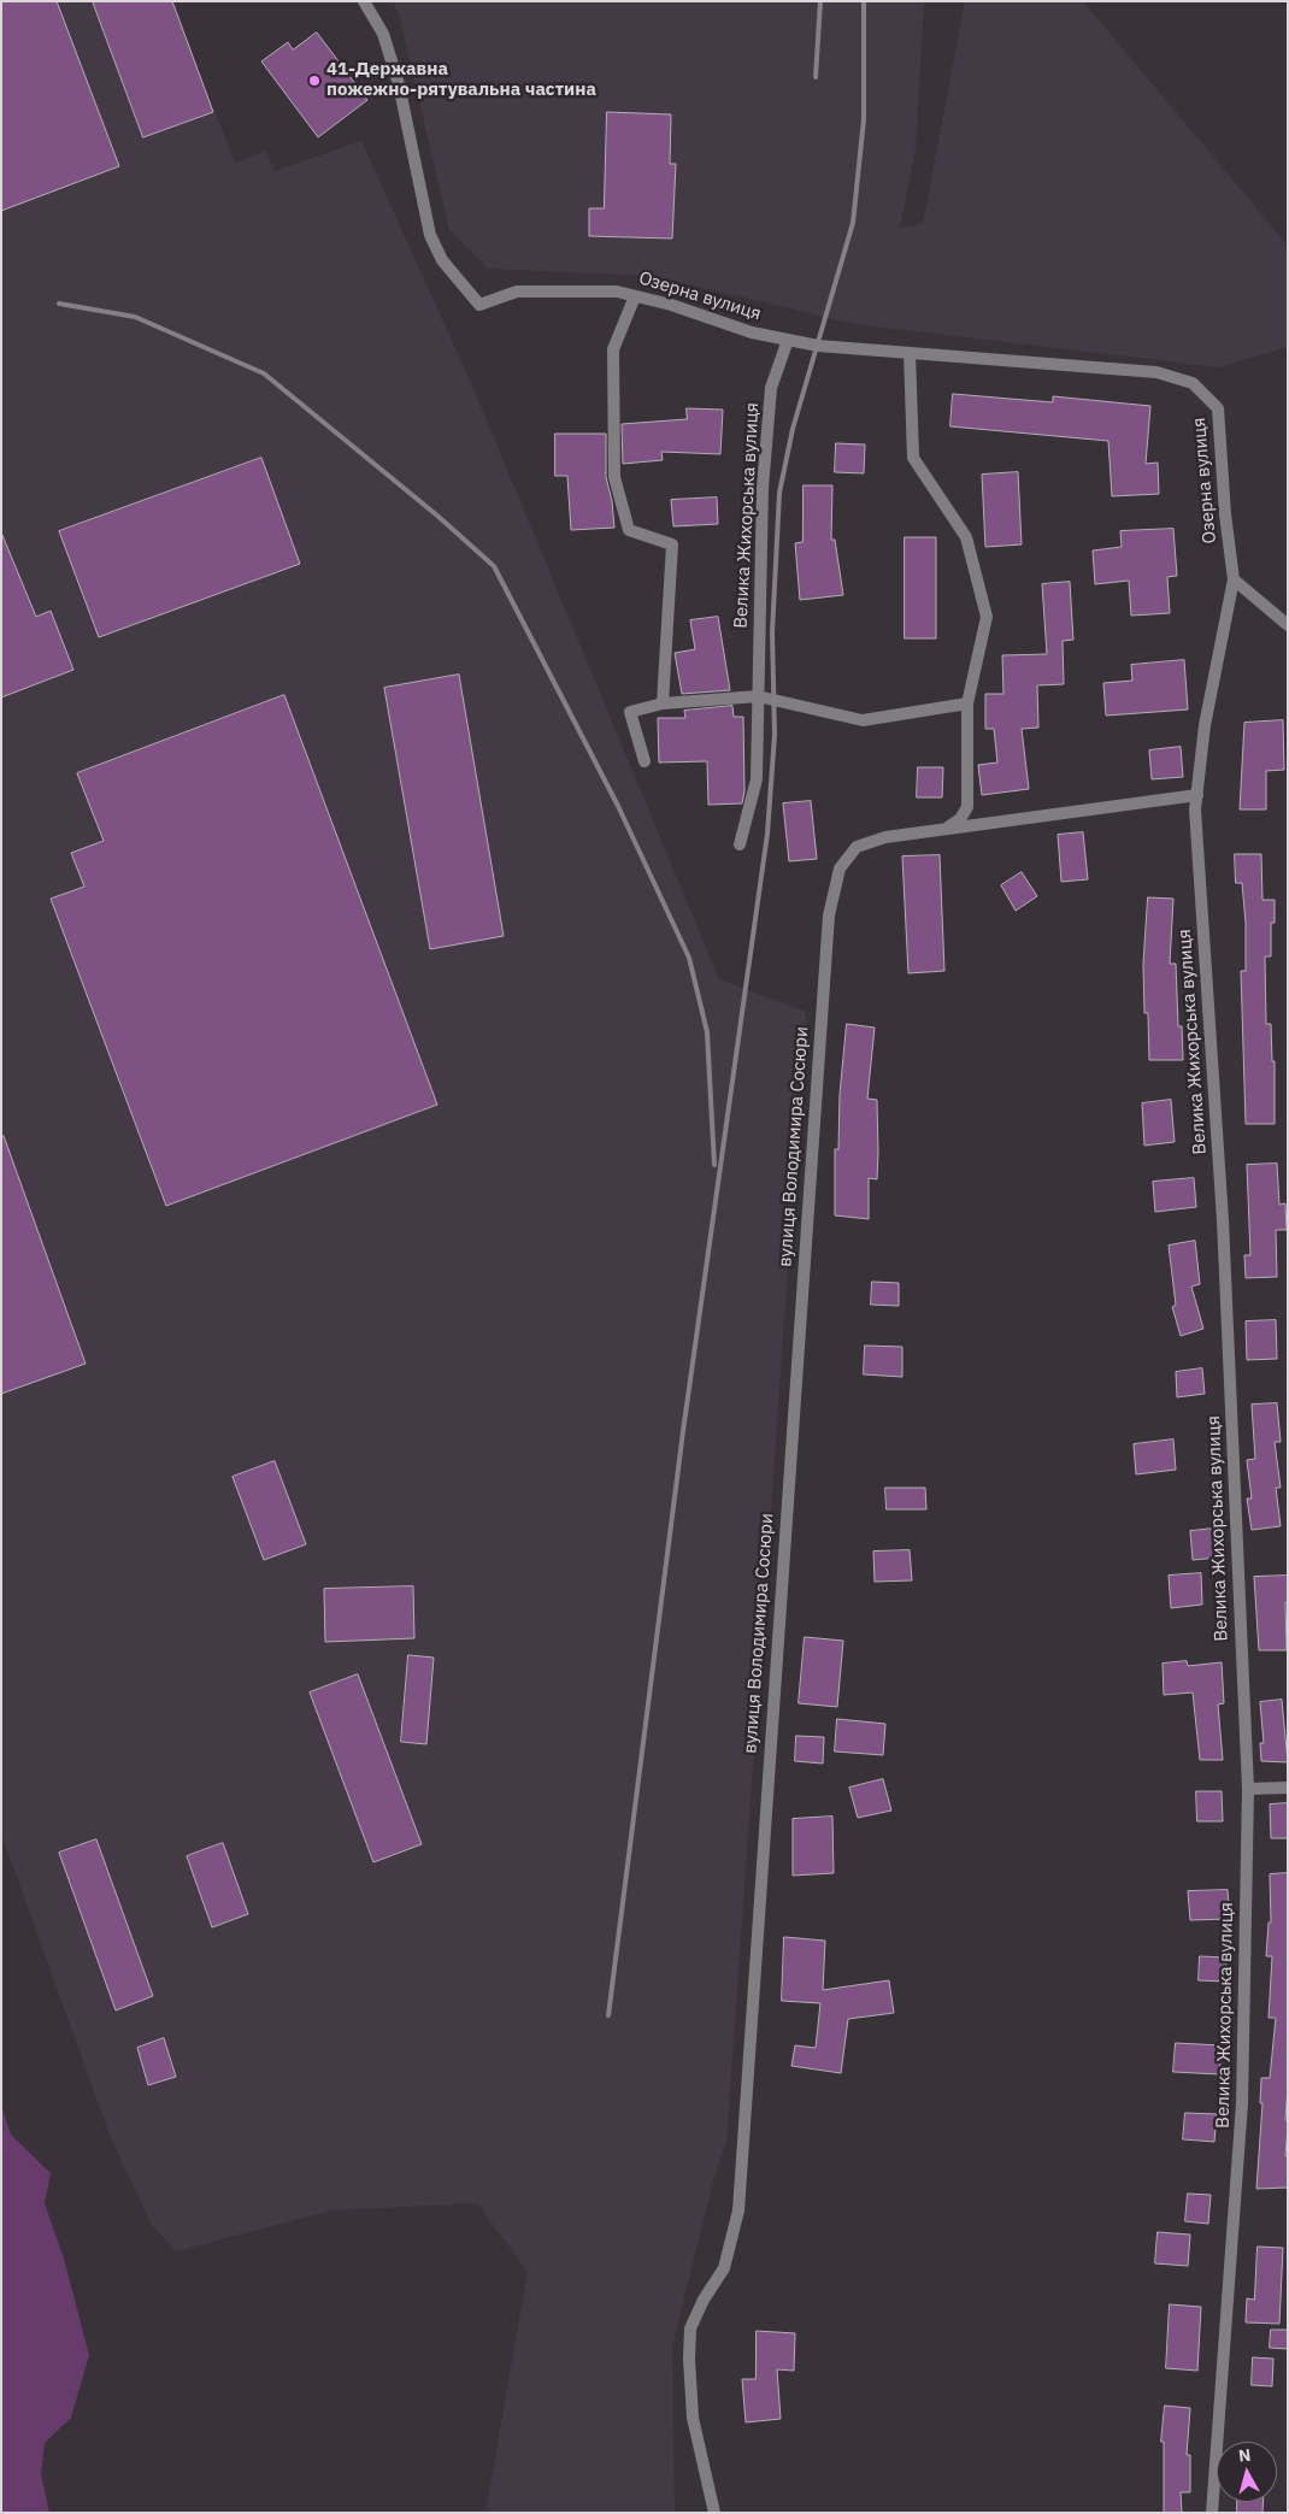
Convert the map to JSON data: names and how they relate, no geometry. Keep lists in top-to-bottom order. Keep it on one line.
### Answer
{"streets":{"street":["Озерна вулиця","Велика Жихорська вулиця","вулиця Володимира Сосюри"]},"crossings":[["Озерна вулиця","Велика Жихорська вулиця"]],"places":["41-Державна пожежно-рятувальна частина"],"north":"top"}
